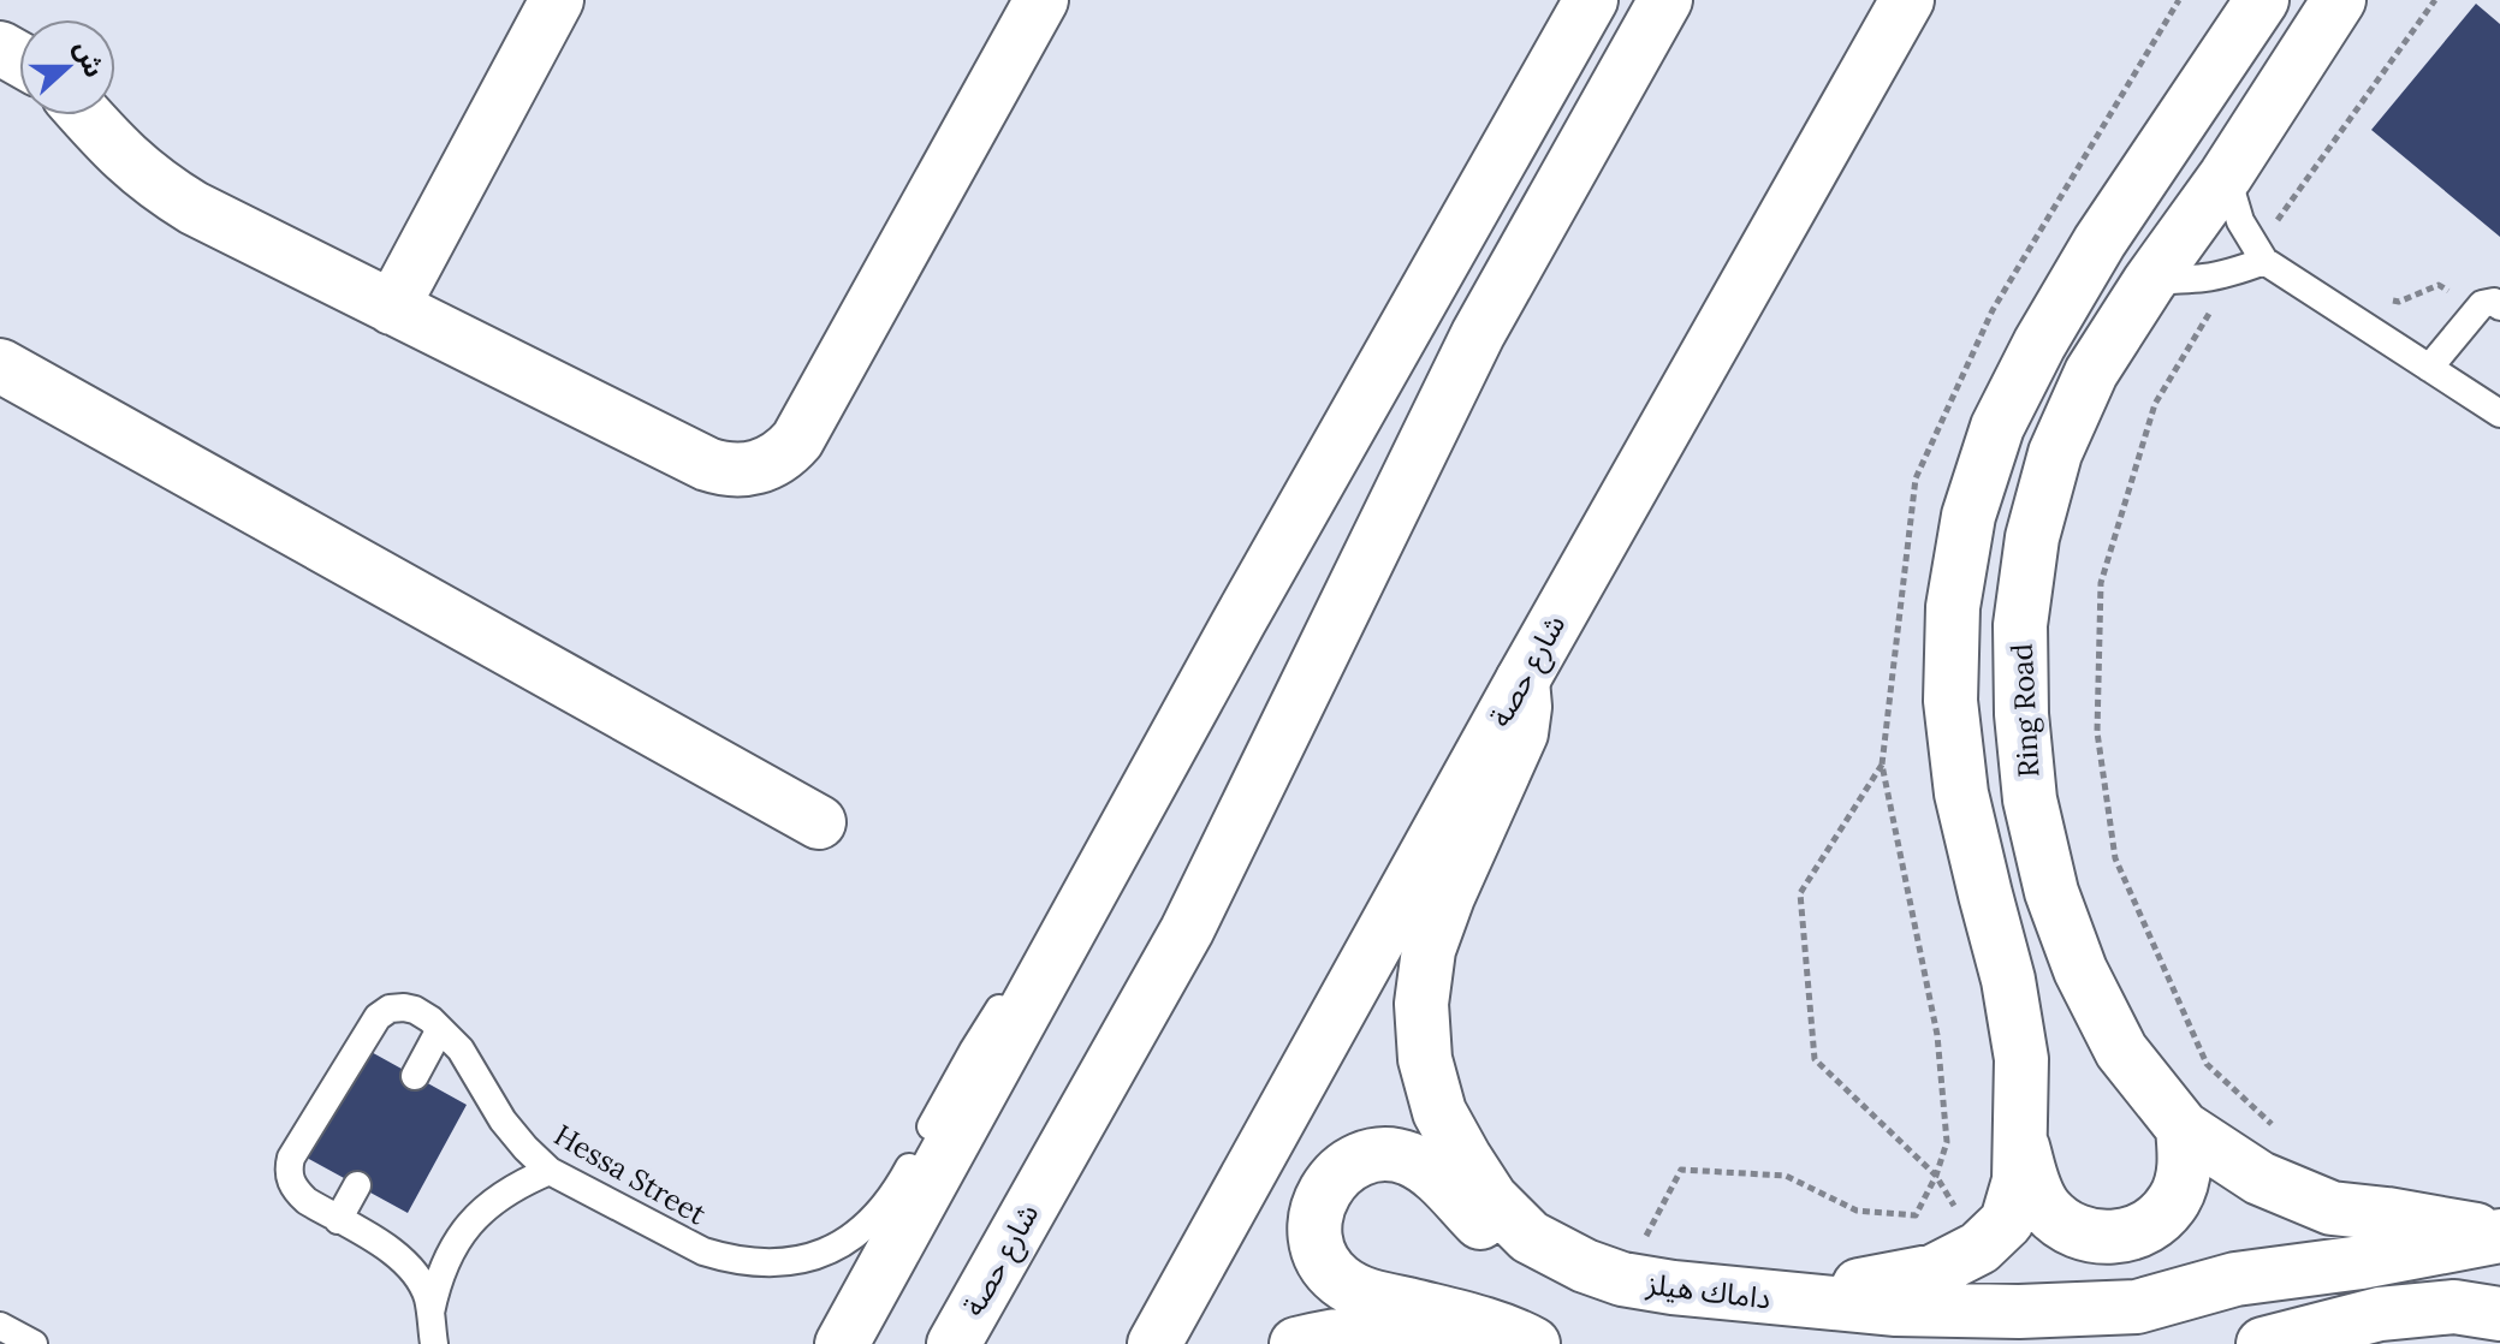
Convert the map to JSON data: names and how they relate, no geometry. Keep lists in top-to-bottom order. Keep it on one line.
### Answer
{"streets":{"street":["شارع حصة","Ring Road","داماك هيلز"],"lane":["Hessa Street"]},"crossings":[["شارع حصة","داماك هيلز"],["Ring Road","داماك هيلز"]],"north":"right"}
